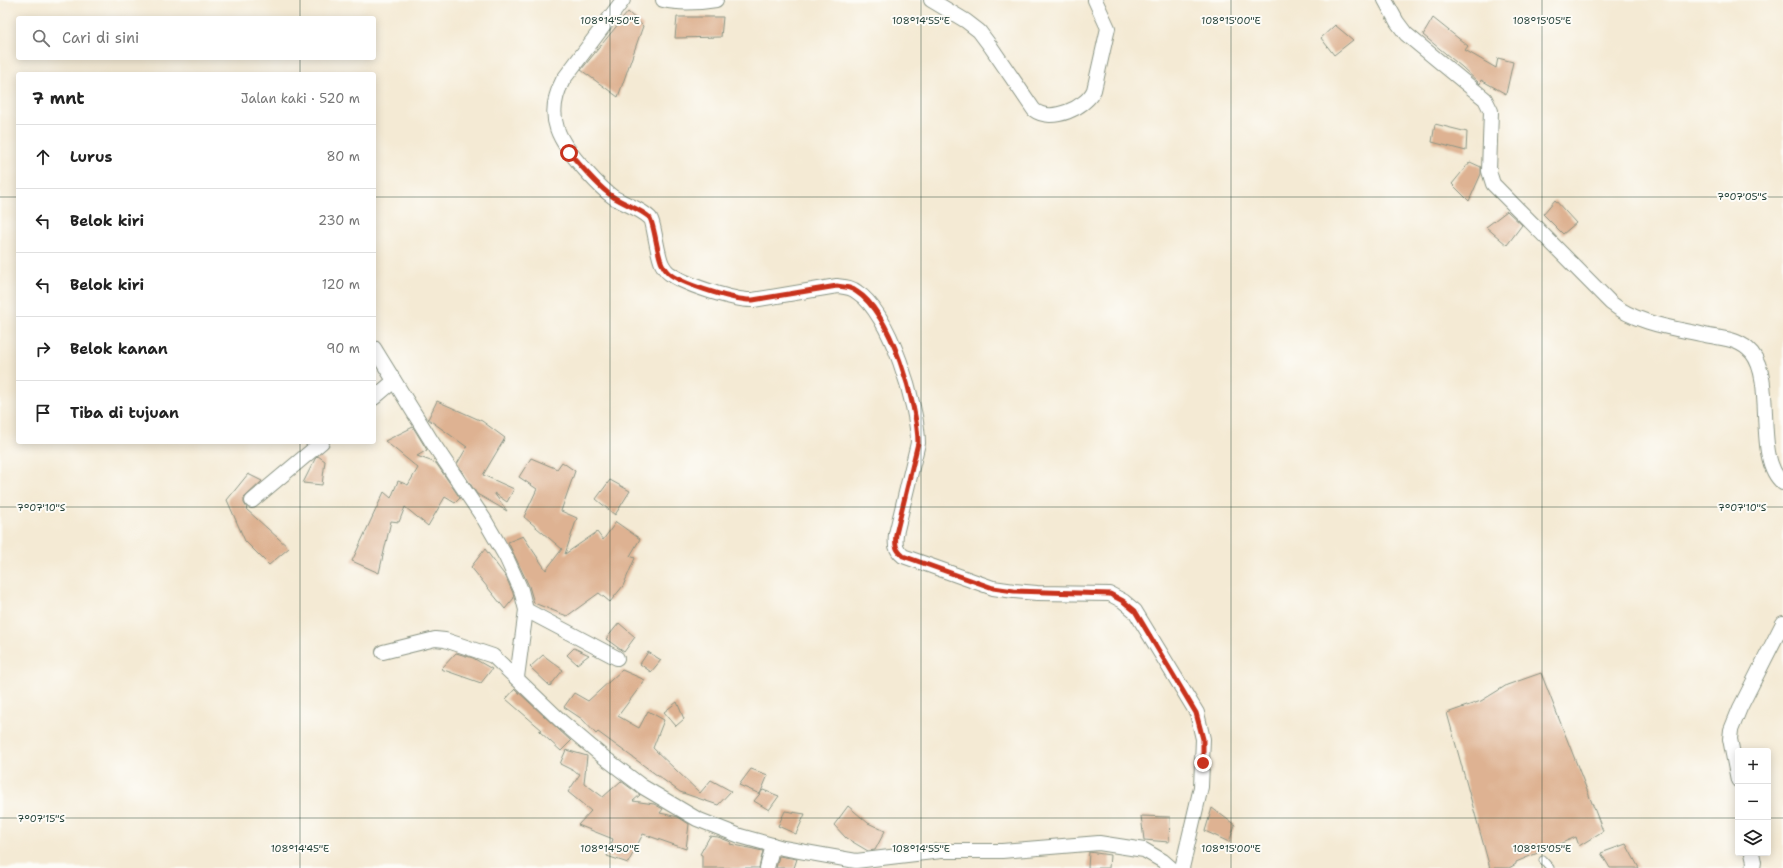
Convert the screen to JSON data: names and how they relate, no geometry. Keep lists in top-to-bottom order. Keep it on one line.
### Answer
{"page":{"search":"Cari di sini","heading":["7 mnt","Jalan kaki · 520 m"],"list":[["Lurus","80 m"],["Belok kiri","230 m"],["Belok kiri","120 m"],["Belok kanan","90 m"],"Tiba di tujuan"],"map_buttons":["+","−"]},"coordinates":["108°14'50\"E","108°14'55\"E","108°15'00\"E","108°15'05\"E","7°07'05\"S","7°07'10\"S","7°07'15\"S","108°14'45\"E"]}
